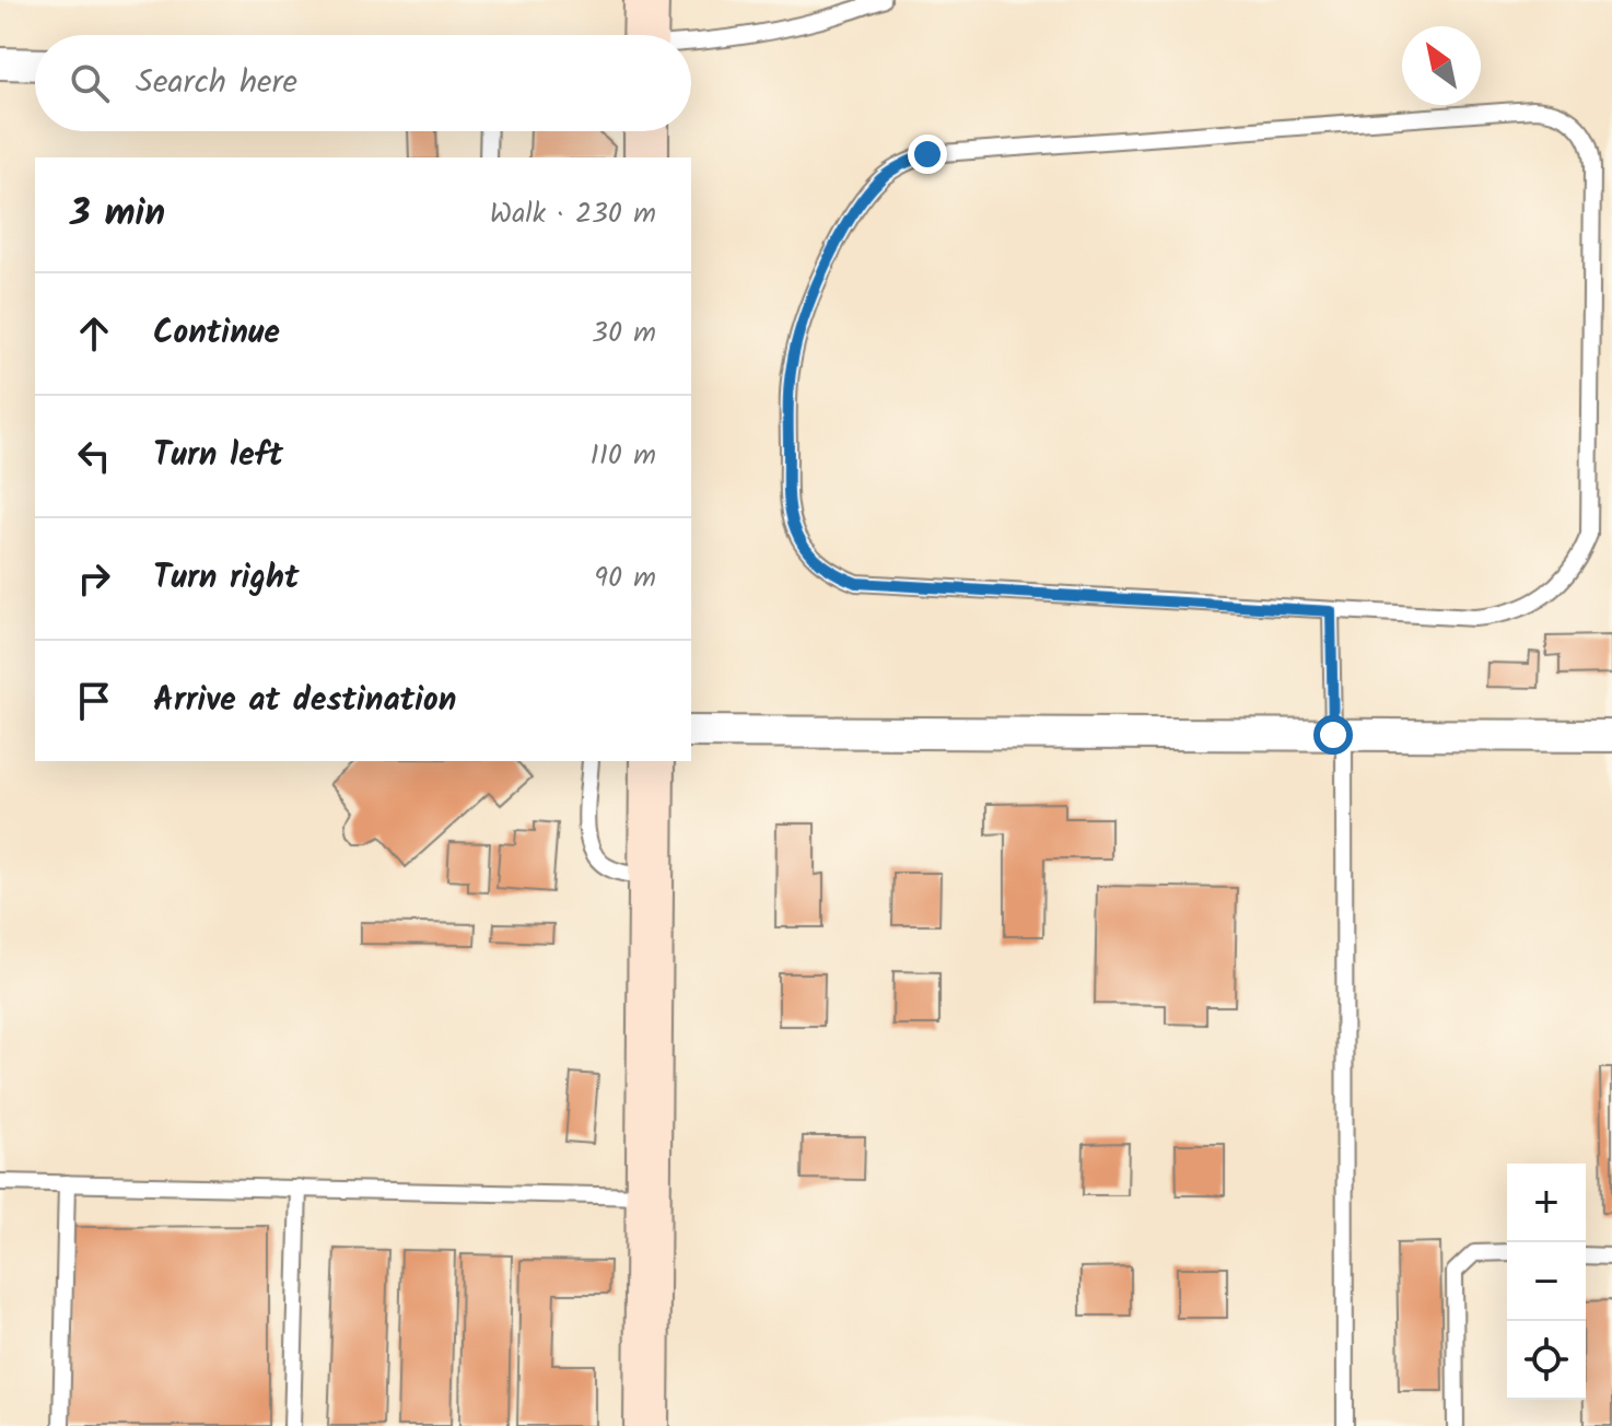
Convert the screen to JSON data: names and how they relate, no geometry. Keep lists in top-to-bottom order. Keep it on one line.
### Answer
{"north":"top left","page":{"search":"Search here","heading":["3 min","Walk · 230 m"],"list":[["Continue","30 m"],["Turn left","110 m"],["Turn right","90 m"],"Arrive at destination"],"map_buttons":["+","−"]}}
